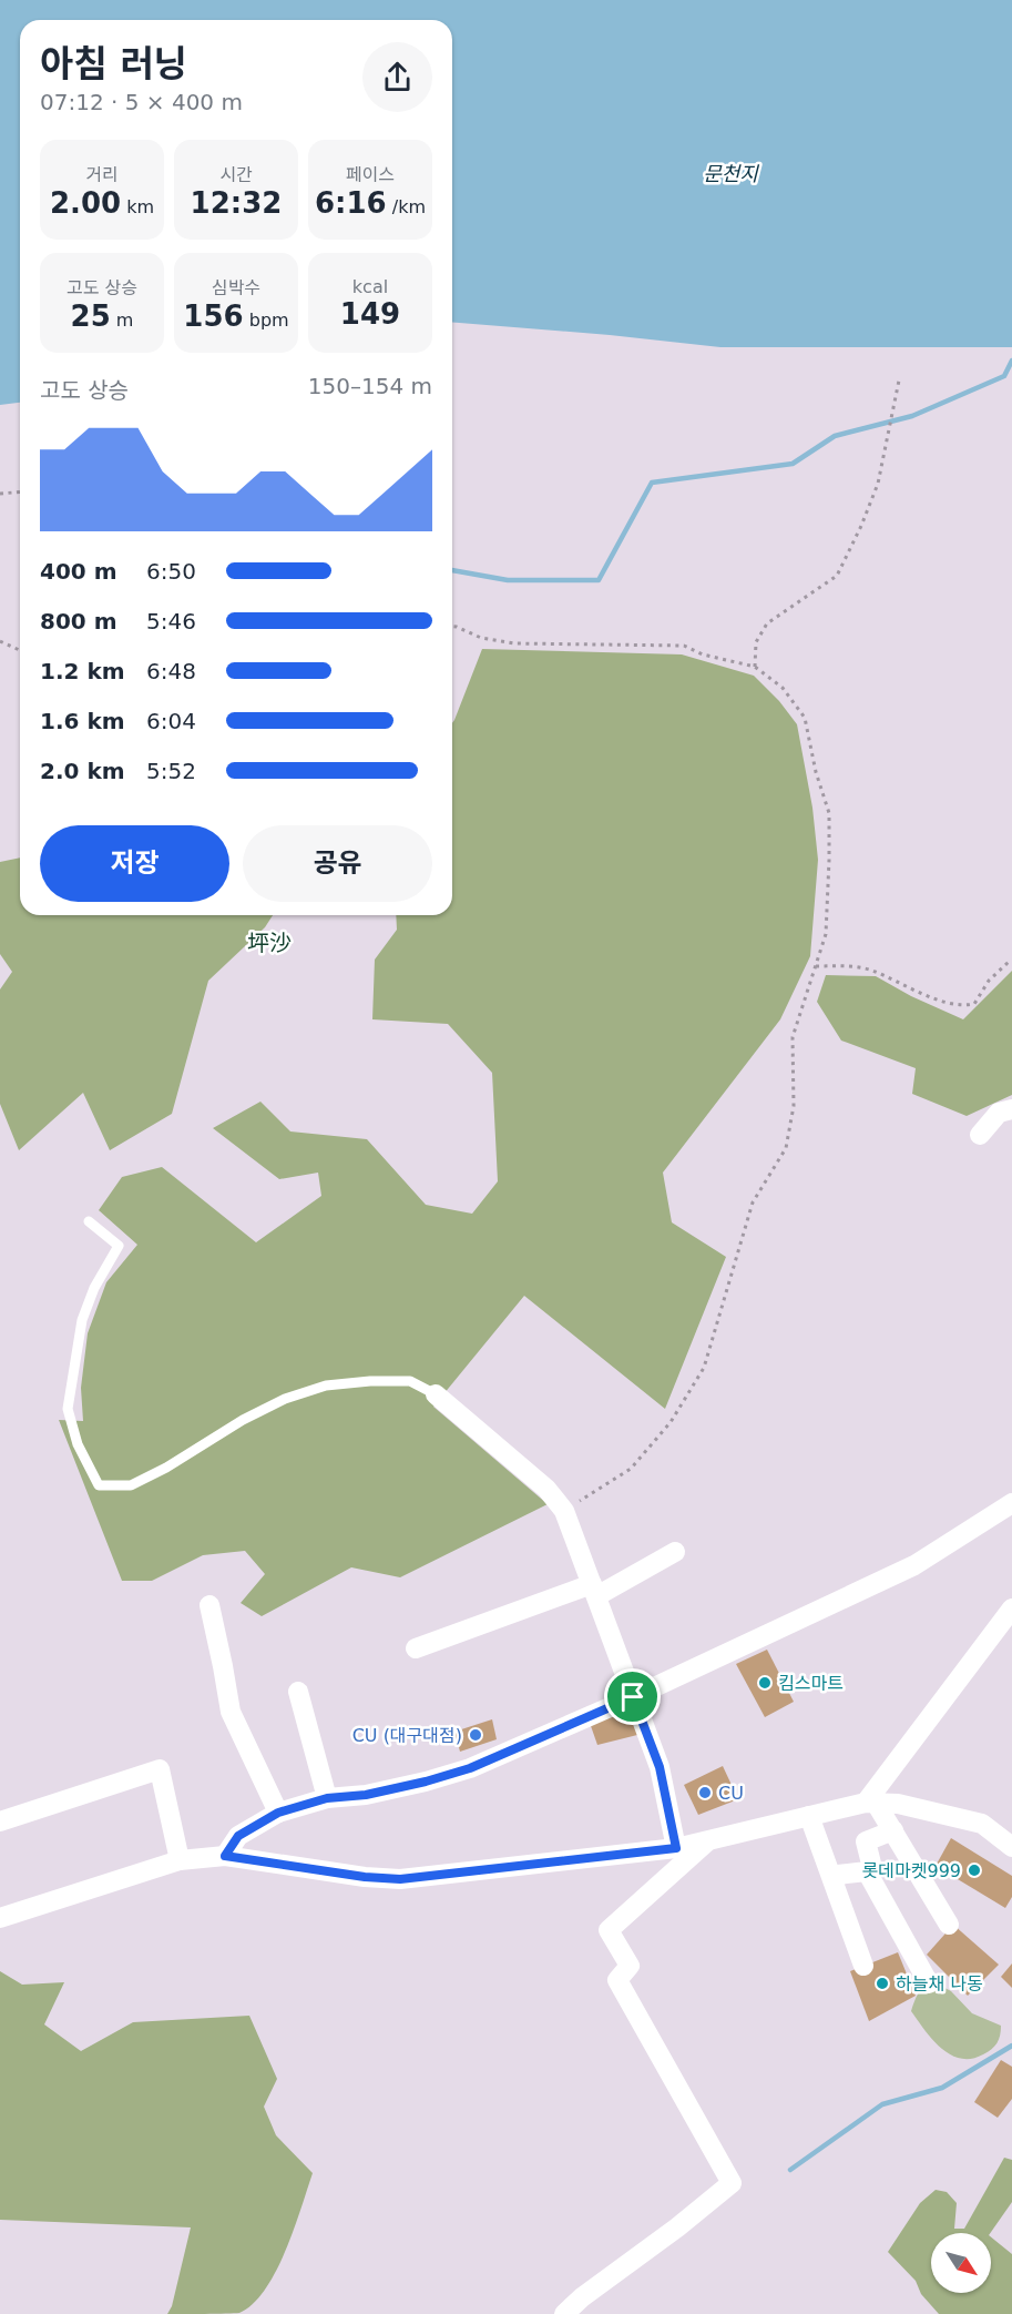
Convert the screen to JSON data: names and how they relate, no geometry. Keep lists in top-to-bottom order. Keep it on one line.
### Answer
{"districts":["坪沙"],"water":["문천지"],"places":["킴스마트","CU (대구대점)","CU","롯데마켓999","하늘채 나동"],"north":"bottom right","page":{"heading":["아침 러닝","07:12 · 5 × 400 m"],"stats":[["거리","2.00 km"],["시간","12:32"],["페이스","6:16 /km"],["고도 상승","25 m"],["심박수","156 bpm"],["kcal","149"]],"chart":["고도 상승","150–154 m"],"list":[{"name":"400 m","note":"6:50"},{"name":"800 m","note":"5:46"},{"name":"1.2 km","note":"6:48"},{"name":"1.6 km","note":"6:04"},{"name":"2.0 km","note":"5:52"}],"buttons":["저장","공유"]}}
